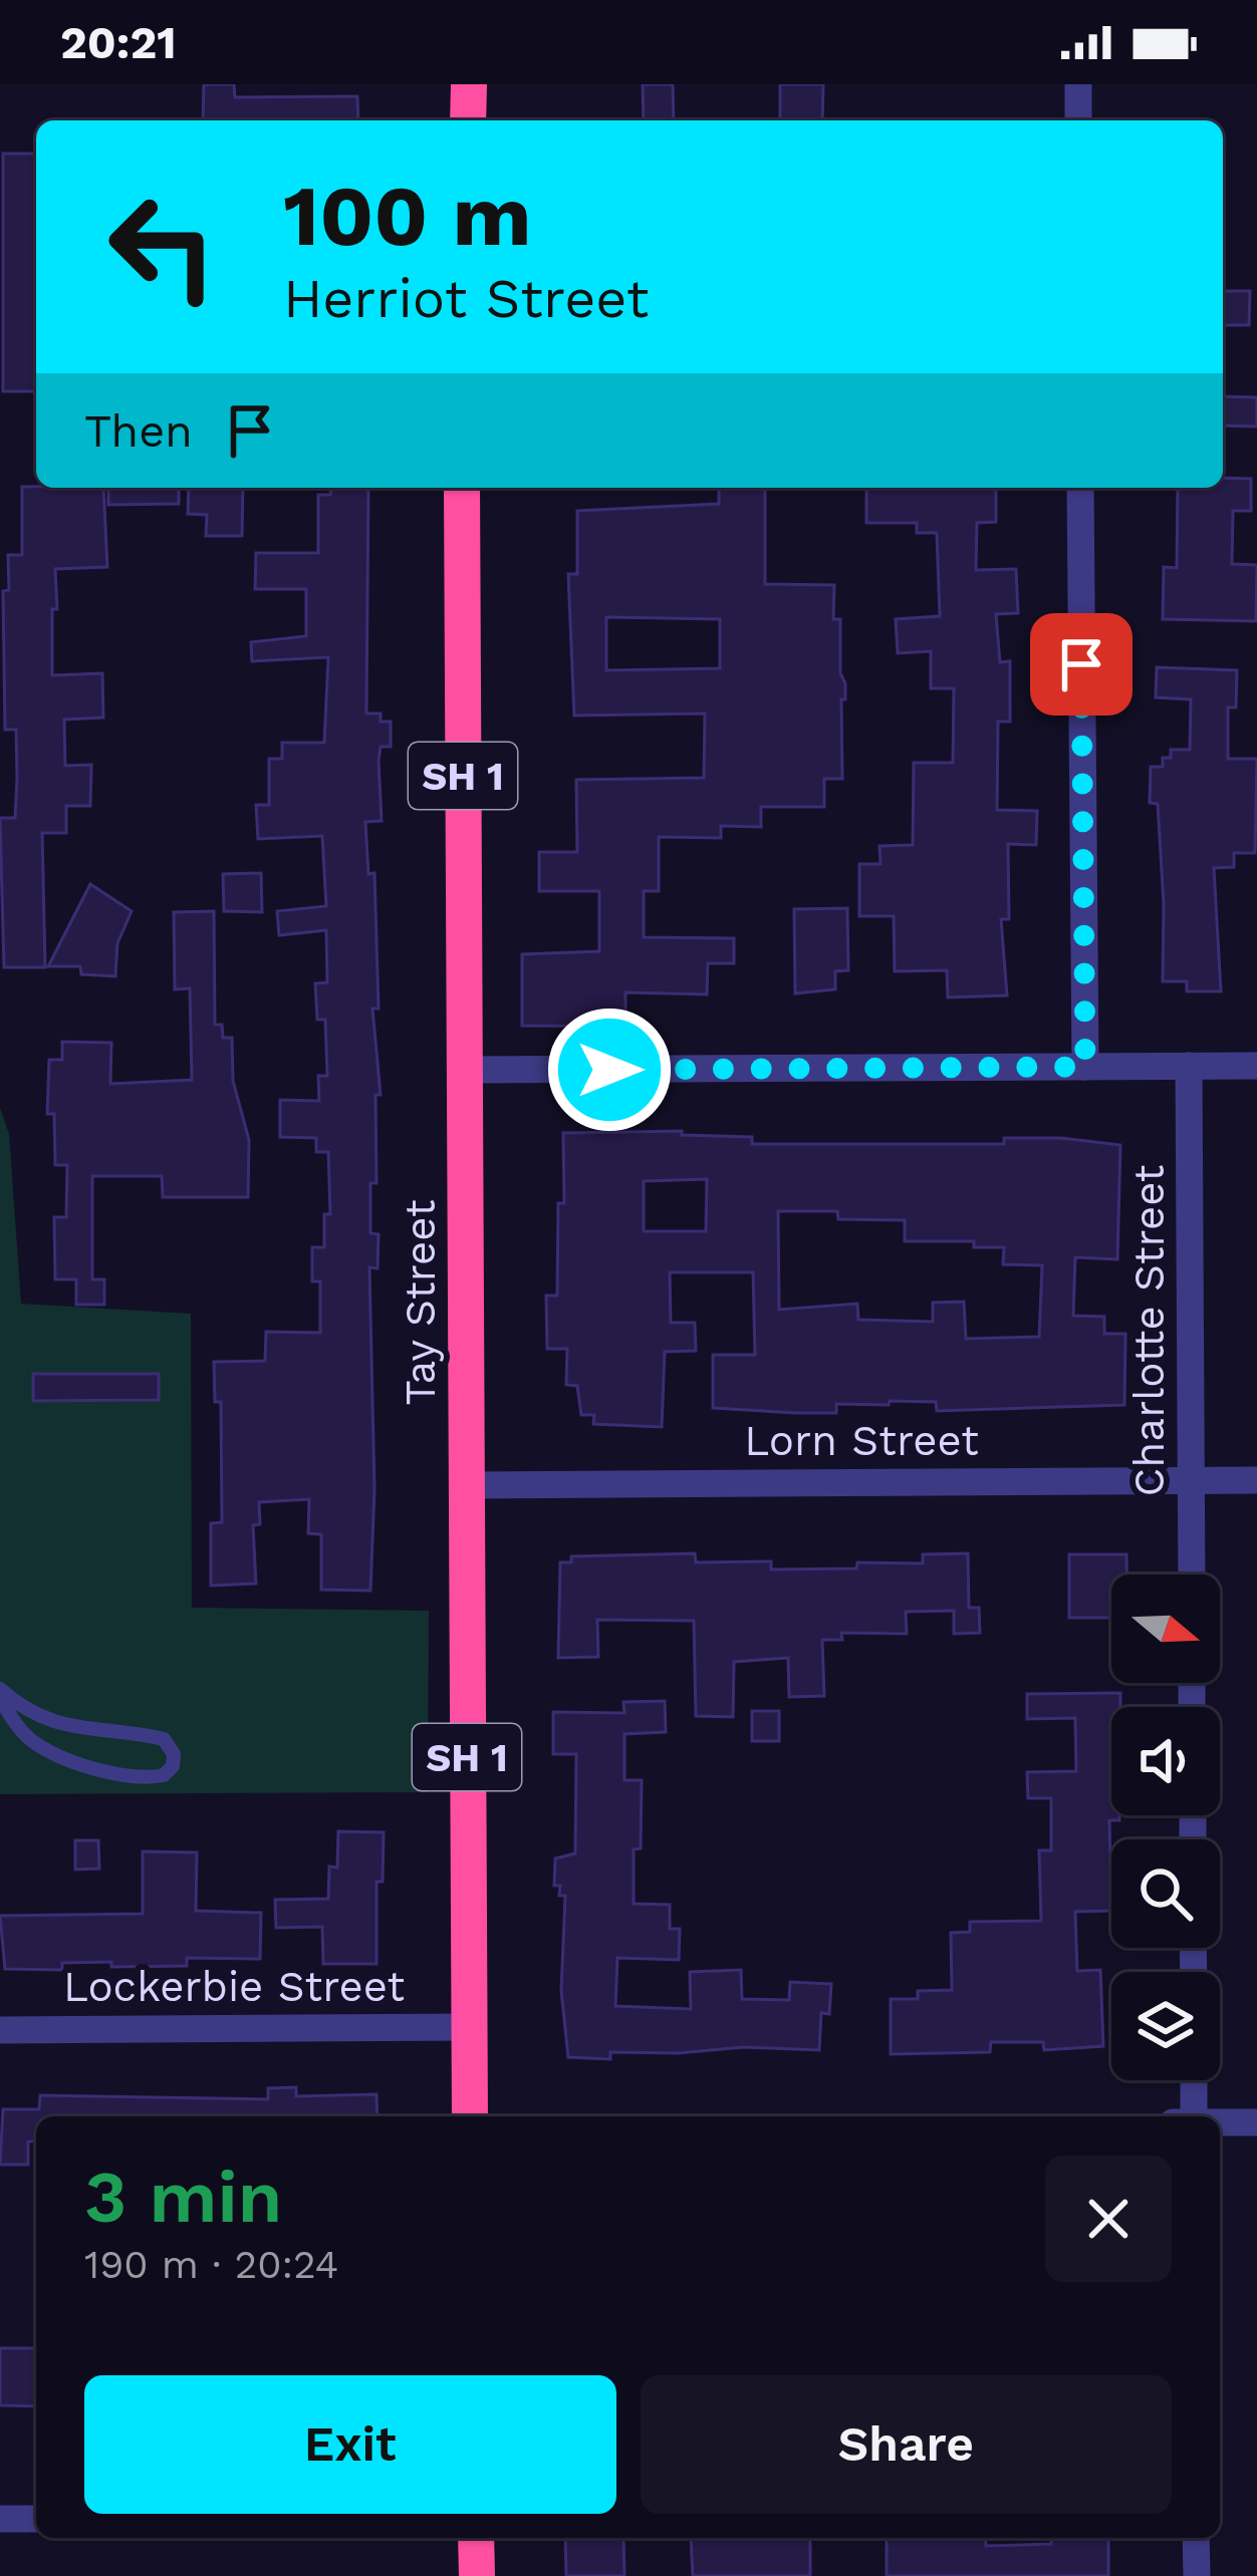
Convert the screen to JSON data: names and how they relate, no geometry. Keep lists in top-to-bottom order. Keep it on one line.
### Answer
{"streets":{"highway":["SH 1","Tay Street"],"street":["Charlotte Street","Lorn Street","Lockerbie Street"]},"crossings":[["Tay Street","Lorn Street"],["Tay Street","Lockerbie Street"],["Charlotte Street","Lorn Street"]],"north":"right","page":{"status":"20:21","turn":["100 m","Herriot Street"],"then":"Then","heading":["3 min","190 m · 20:24"],"buttons":["Exit","Share"]}}
